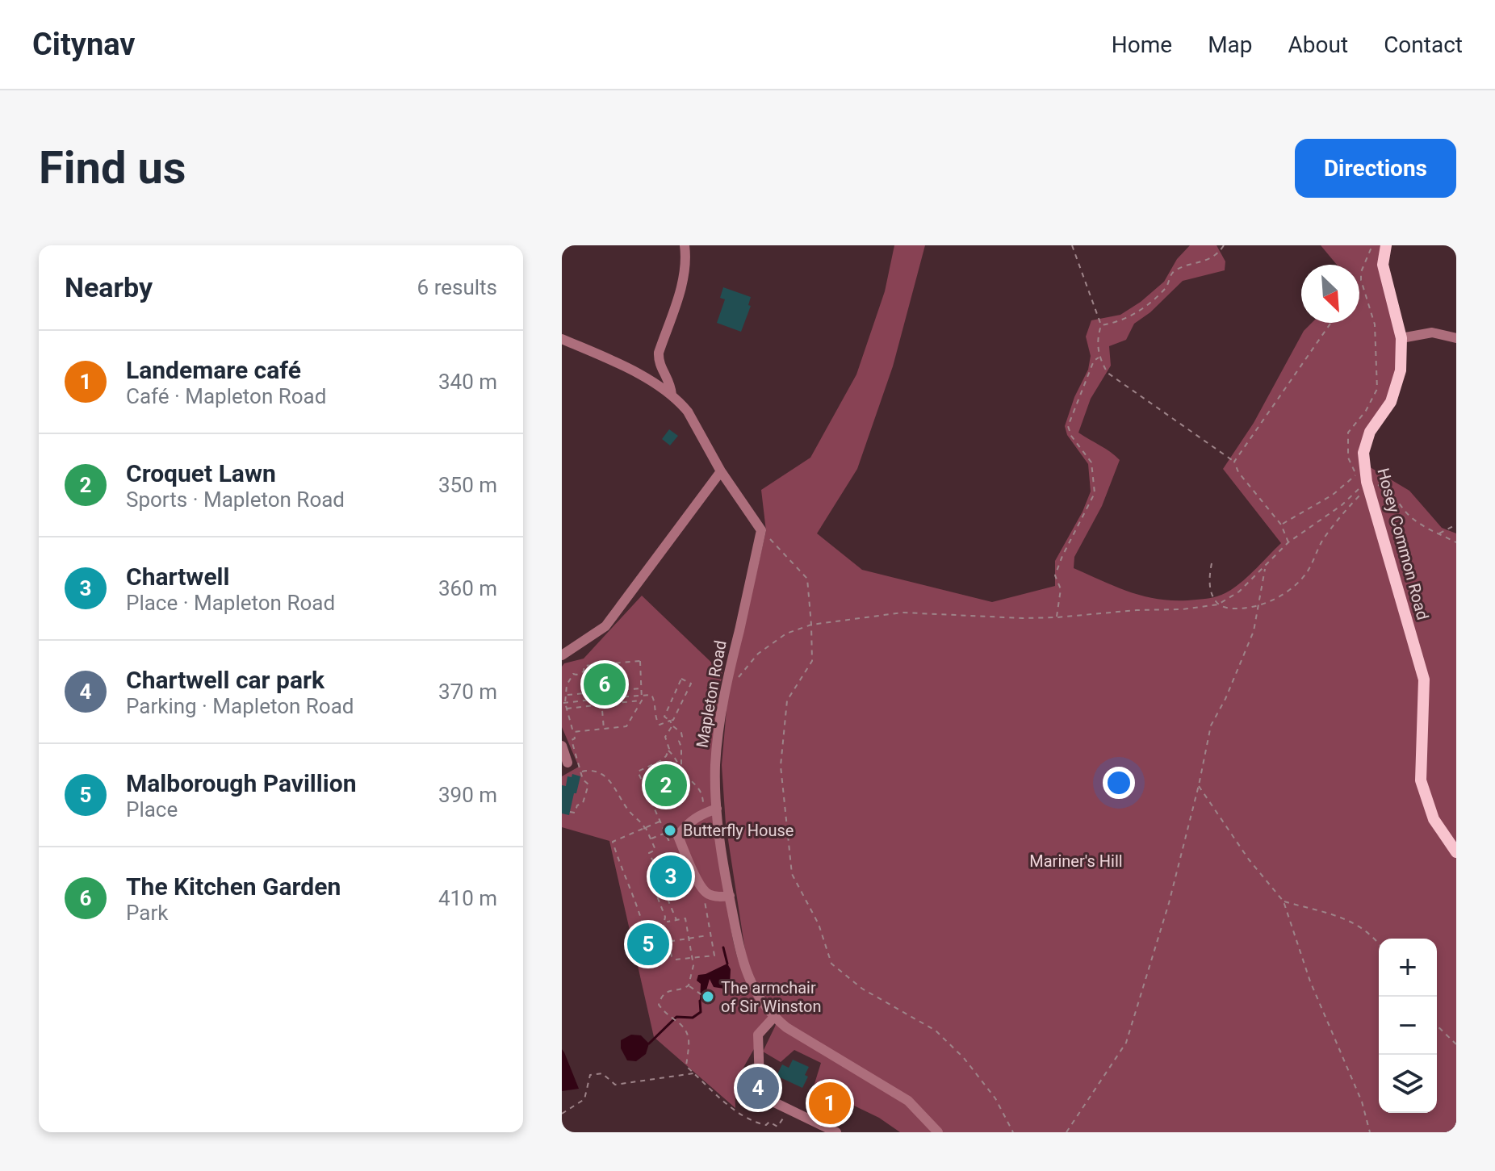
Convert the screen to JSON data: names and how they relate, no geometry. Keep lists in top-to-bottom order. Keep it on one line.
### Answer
{"streets":{"main road":["Hosey Common Road"],"street":["Mapleton Road"]},"parks":["Mariner's Hill"],"places":["Butterfly House","The armchair of Sir Winston"],"north":"bottom right","page":{"header":"Citynav","nav":["Home","Map","About","Contact"],"buttons":"Directions","title":"Find us","heading":["Nearby","6 results"],"list":[{"mark":"1","name":"Landemare café","note":"Café · Mapleton Road","value":"340 m"},{"mark":"2","name":"Croquet Lawn","note":"Sports · Mapleton Road","value":"350 m"},{"mark":"3","name":"Chartwell","note":"Place · Mapleton Road","value":"360 m"},{"mark":"4","name":"Chartwell car park","note":"Parking · Mapleton Road","value":"370 m"},{"mark":"5","name":"Malborough Pavillion","note":"Place","value":"390 m"},{"mark":"6","name":"The Kitchen Garden","note":"Park","value":"410 m"}],"pins":["6","2","3","5","4","1"],"map_buttons":["+","−"]}}
